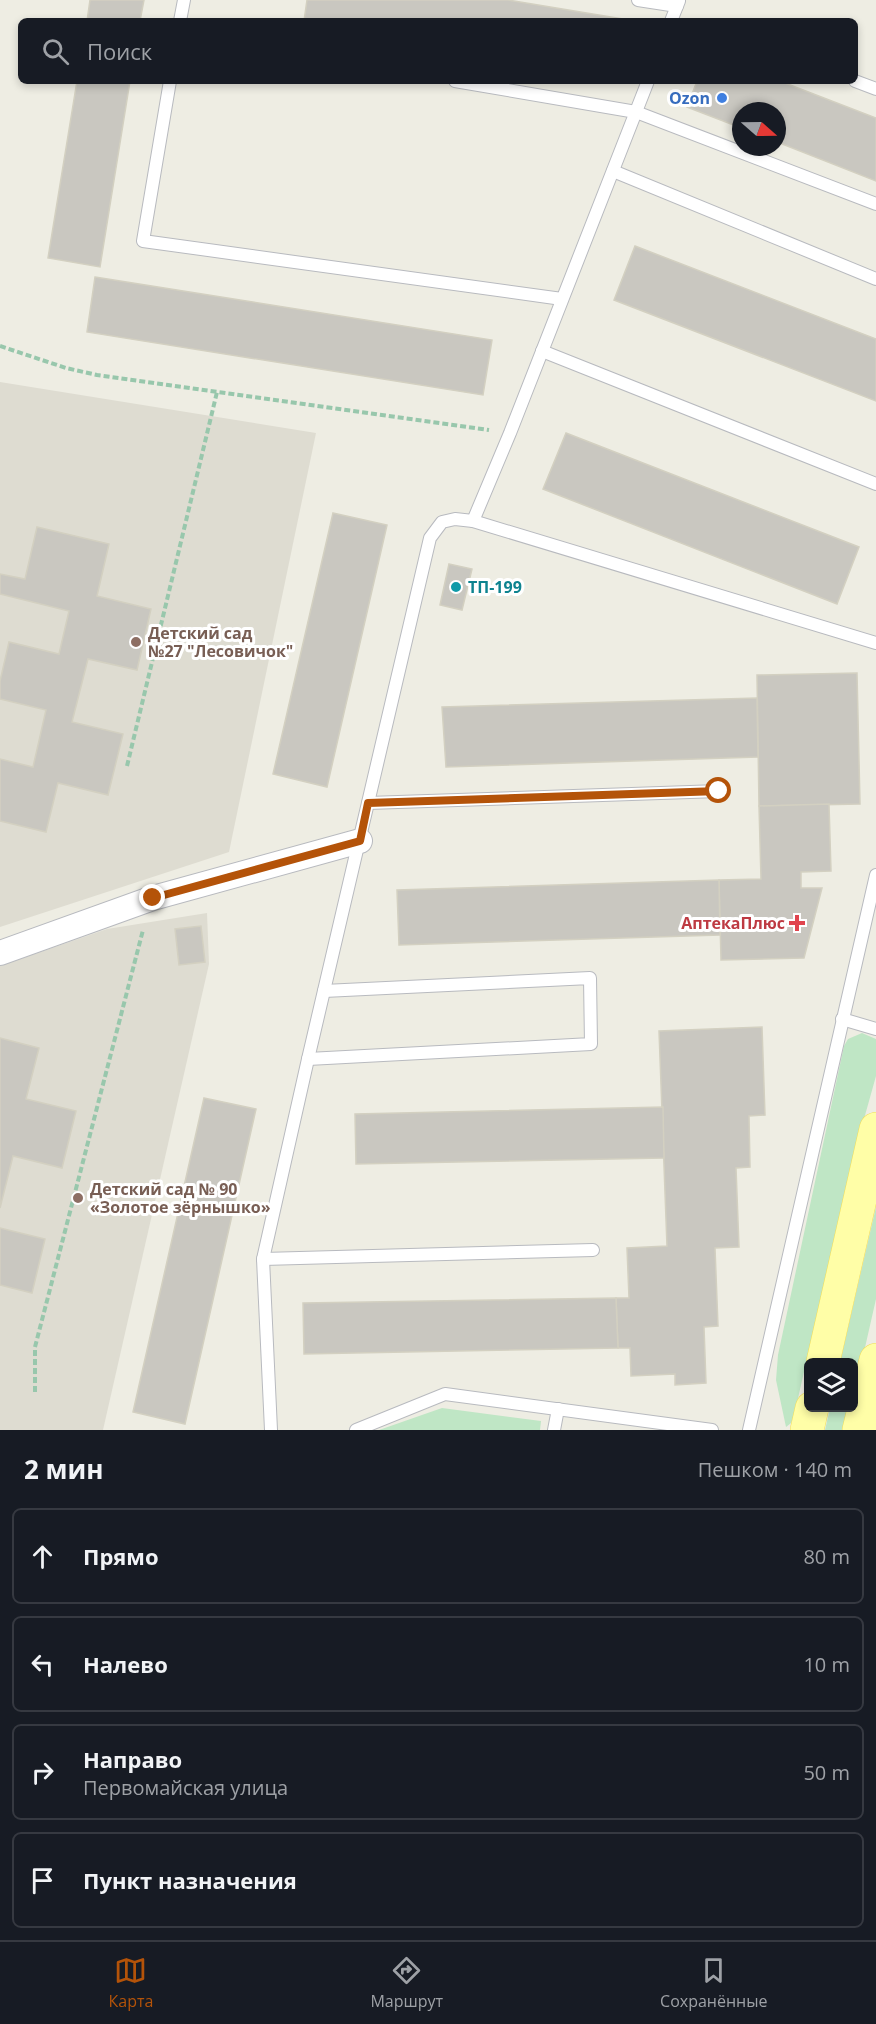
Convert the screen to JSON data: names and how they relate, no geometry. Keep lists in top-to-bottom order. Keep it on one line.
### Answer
{"places":{"other":["Ozon","ТП-199","Детский сад №27 \"Лесовичок\"","Детский сад № 90 «Золотое зёрнышко»"],"health":["АптекаПлюс"]},"north":"right","page":{"search":"Поиск","heading":["2 мин","Пешком · 140 m"],"list":[["Прямо","80 m"],["Налево","10 m"],["Направо","Первомайская улица","50 m"],"Пункт назначения"],"nav":["Карта","Маршрут","Сохранённые"]}}
